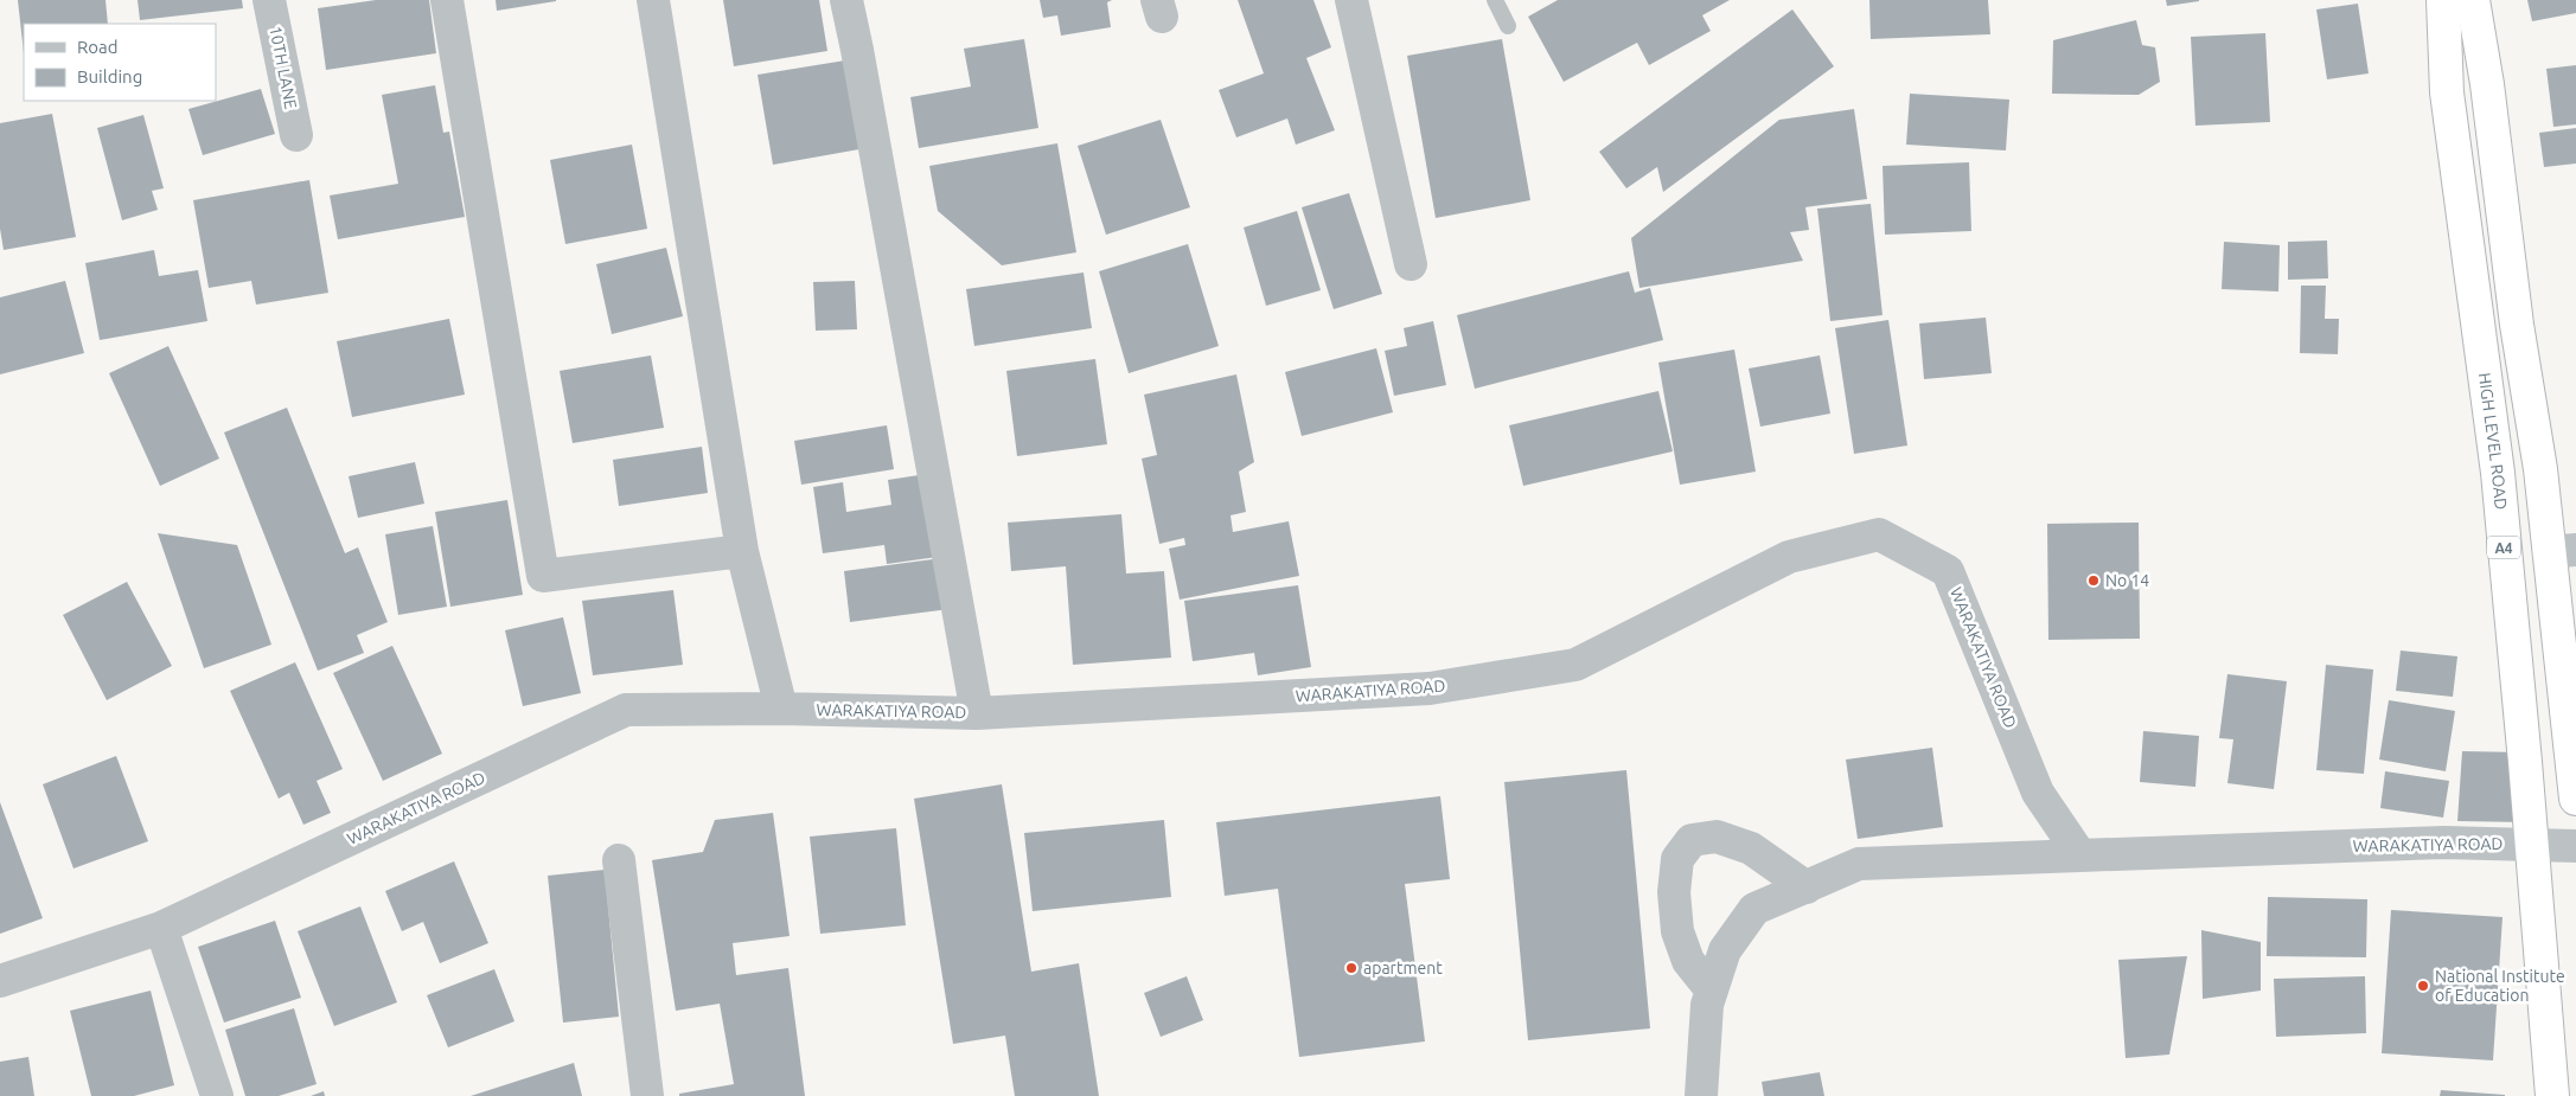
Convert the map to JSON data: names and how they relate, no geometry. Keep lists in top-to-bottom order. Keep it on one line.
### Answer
{"streets":{"highway":["HIGH LEVEL ROAD","A4"],"street":["10TH LANE","WARAKATIYA ROAD"]},"crossings":[["HIGH LEVEL ROAD","WARAKATIYA ROAD"]],"places":["No 14","apartment","National Institute of Education"],"legend":["Road","Building"]}
